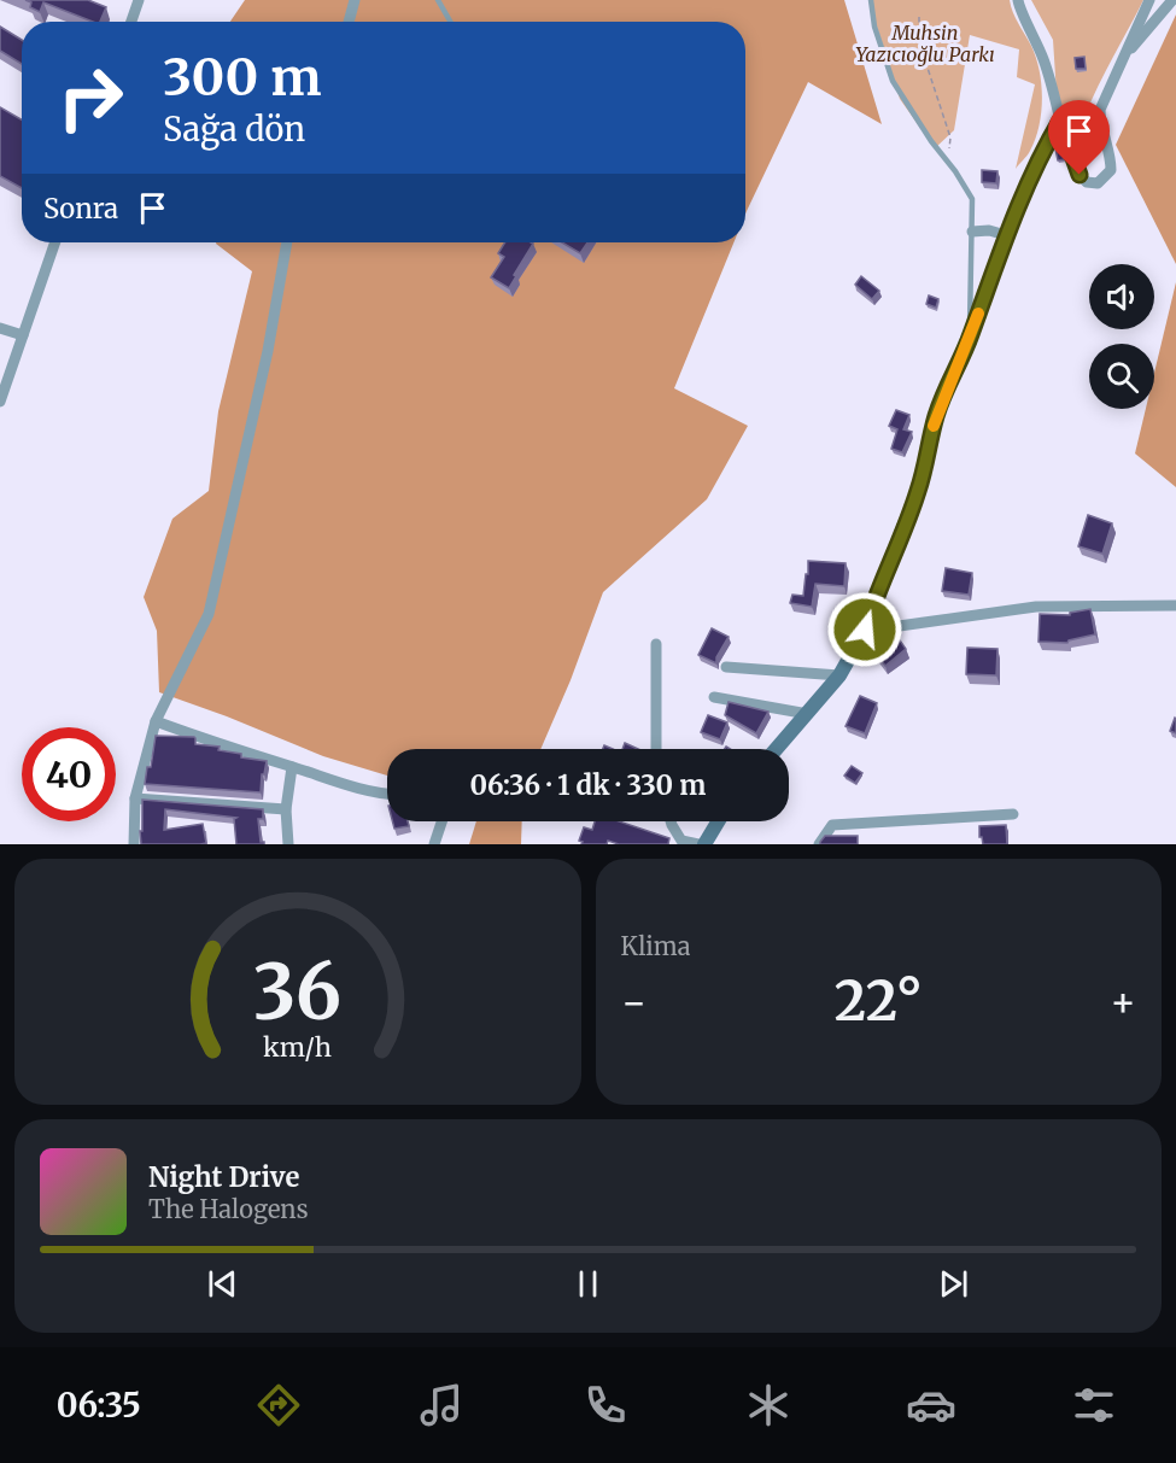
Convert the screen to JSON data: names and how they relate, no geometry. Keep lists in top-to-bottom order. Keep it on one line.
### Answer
{"parks":["Muhsin Yazıcıoğlu Parkı"],"page":{"turn":["300 m","Sağa dön"],"then":"Sonra","limit":"40","trip":"06:36 · 1 dk · 330 m","tile":"Klima","heat":["−","22°","+"],"song":["Night Drive","The Halogens"],"tabs":"06:35","gauge":["36","km/h"]}}
